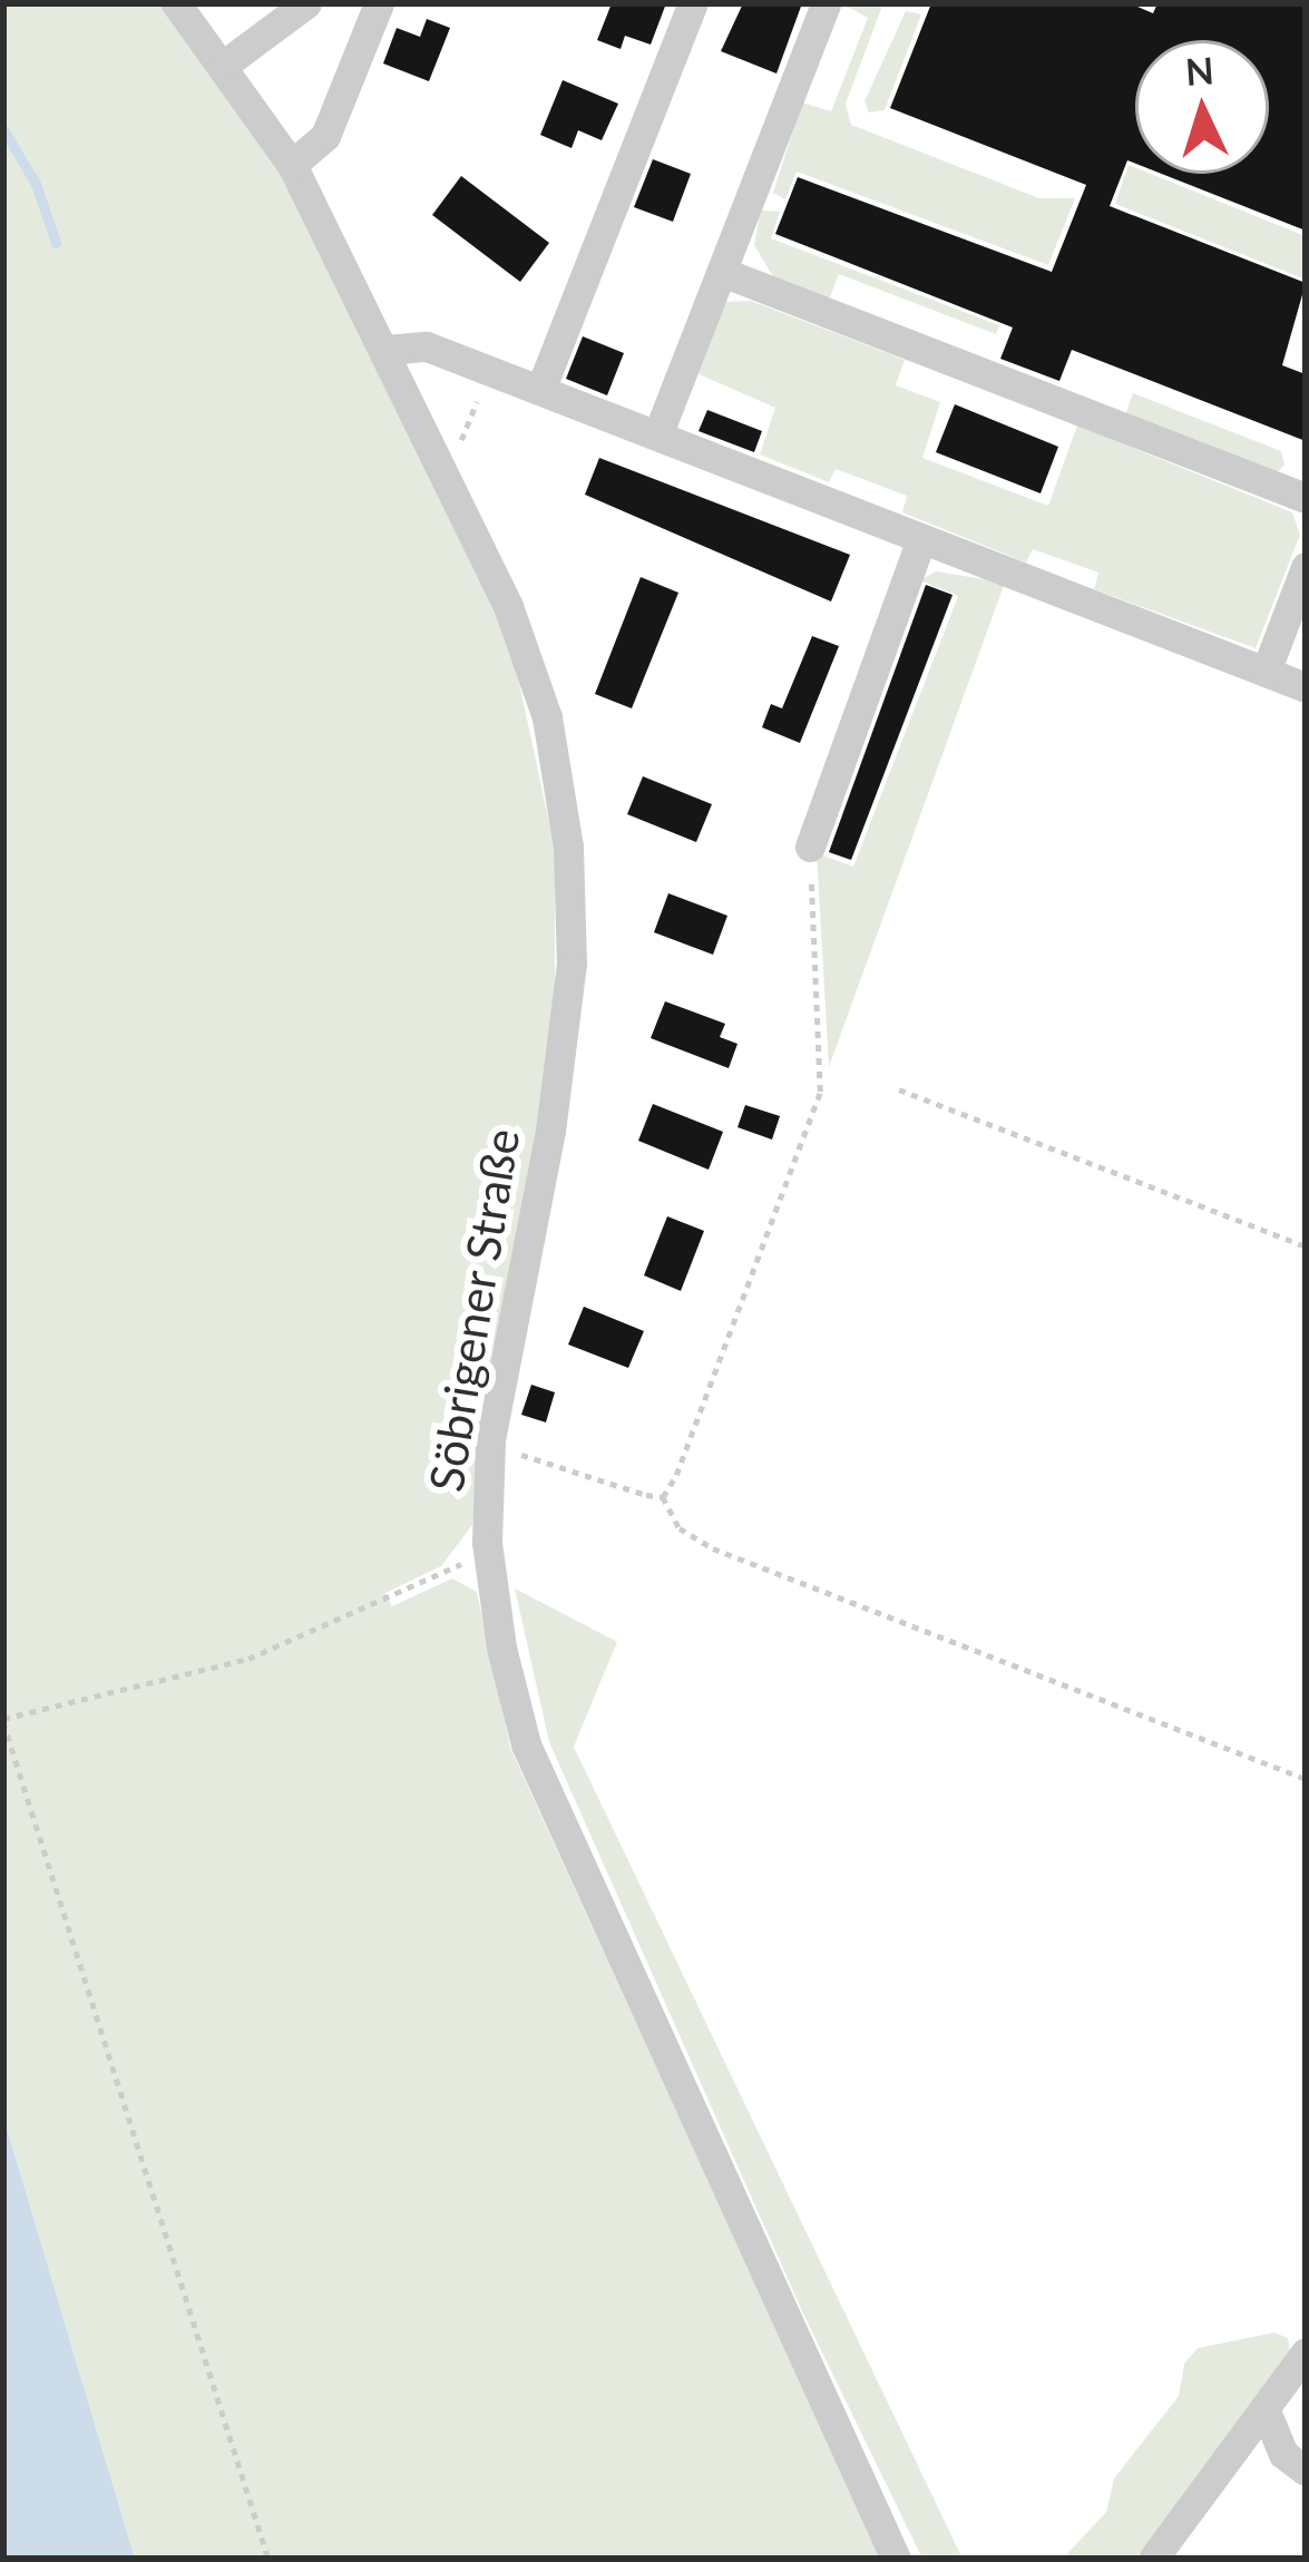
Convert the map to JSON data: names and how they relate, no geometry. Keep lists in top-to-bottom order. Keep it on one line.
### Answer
{"streets":{"street":["Söbrigener Straße"]},"north":"top"}
